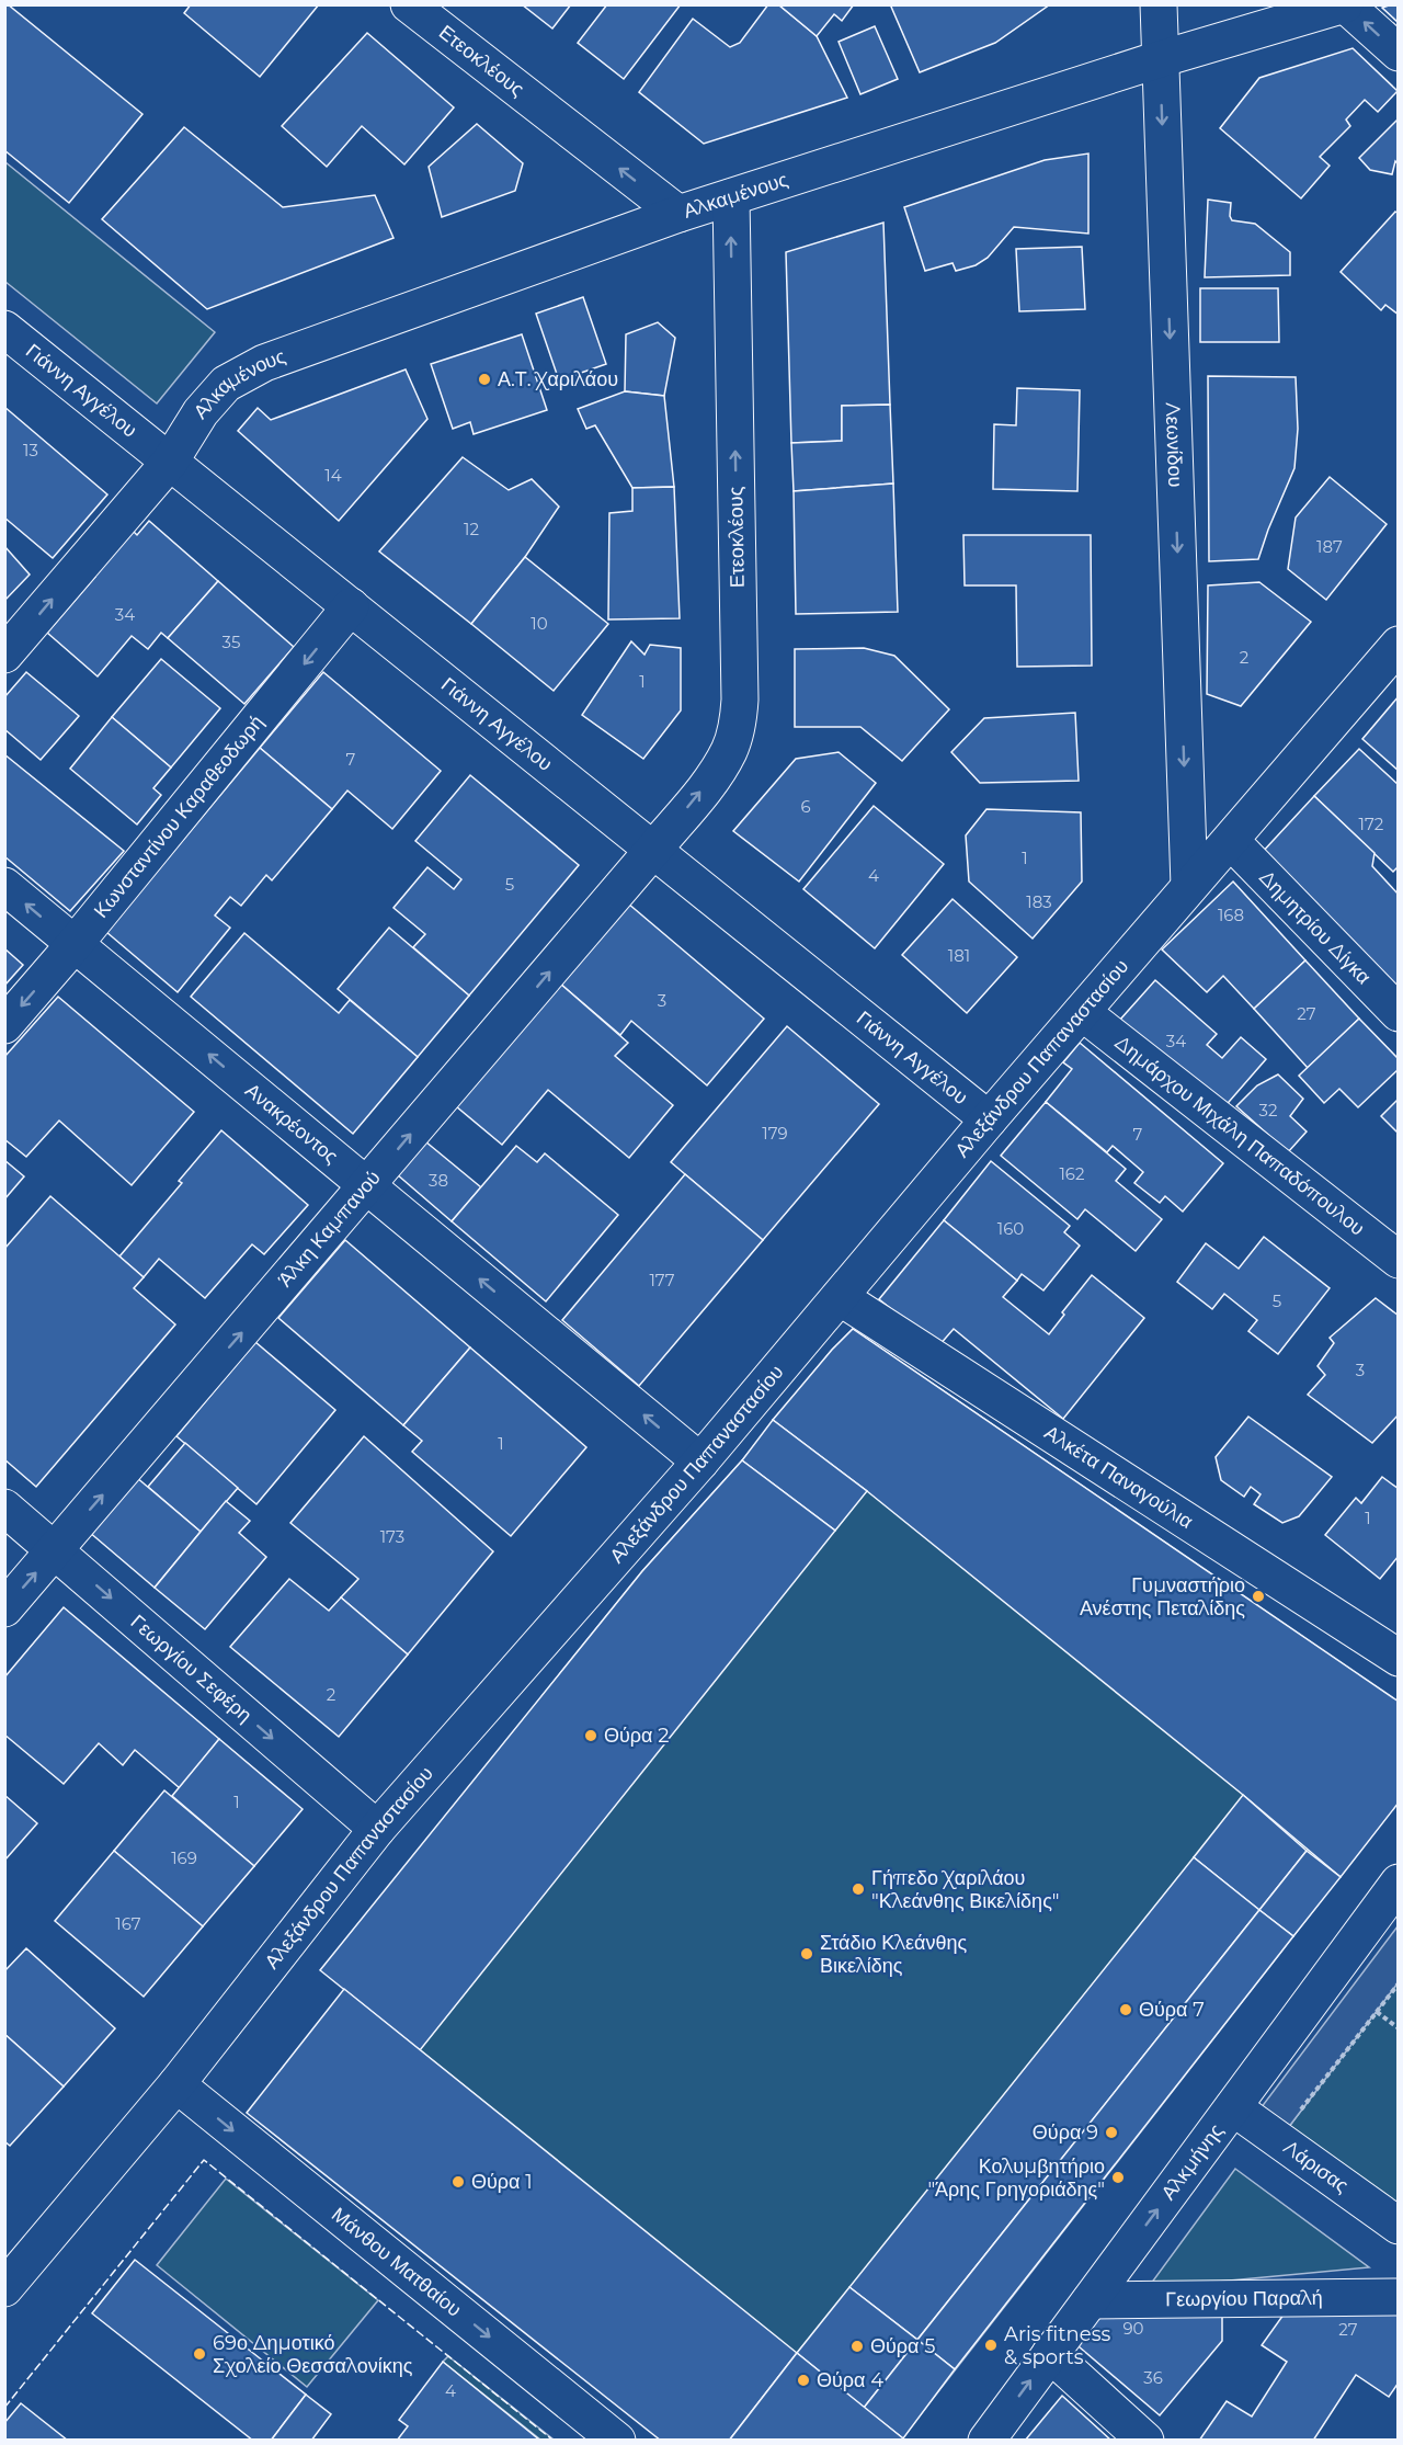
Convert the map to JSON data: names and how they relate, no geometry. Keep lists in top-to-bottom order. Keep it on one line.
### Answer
{"streets":{"street":["Ετεοκλέους","Αλκαμένους","Γιάννη Αγγέλου","Λεωνίδου","Κωνσταντίνου Καραθεοδωρή","Δημητρίου Δίγκα","Αλεξάνδρου Παπαναστασίου","Ανακρέοντος","Δημάρχου Μιχάλη Παπαδόπουλου","Άλκη Καμπανού","Αλκέτα Παναγούλια","Γεωργίου Σεφέρη","Αλκμήνης","Λάρισας","Μάνθου Ματθαίου","Γεωργίου Παραλή"]},"crossings":[["Ετεοκλέους","Αλκαμένους"],["Ετεοκλέους","Γιάννη Αγγέλου"],["Ετεοκλέους","Άλκη Καμπανού"],["Αλκαμένους","Γιάννη Αγγέλου"],["Αλκαμένους","Λεωνίδου"],["Γιάννη Αγγέλου","Κωνσταντίνου Καραθεοδωρή"],["Γιάννη Αγγέλου","Αλεξάνδρου Παπαναστασίου"],["Γιάννη Αγγέλου","Άλκη Καμπανού"],["Λεωνίδου","Αλεξάνδρου Παπαναστασίου"],["Κωνσταντίνου Καραθεοδωρή","Ανακρέοντος"],["Δημητρίου Δίγκα","Αλεξάνδρου Παπαναστασίου"],["Αλεξάνδρου Παπαναστασίου","Ανακρέοντος"],["Αλεξάνδρου Παπαναστασίου","Δημάρχου Μιχάλη Παπαδόπουλου"],["Αλεξάνδρου Παπαναστασίου","Αλκέτα Παναγούλια"],["Αλεξάνδρου Παπαναστασίου","Γεωργίου Σεφέρη"],["Αλεξάνδρου Παπαναστασίου","Μάνθου Ματθαίου"],["Ανακρέοντος","Άλκη Καμπανού"],["Άλκη Καμπανού","Γεωργίου Σεφέρη"],["Αλκμήνης","Λάρισας"],["Αλκμήνης","Γεωργίου Παραλή"]],"one_way":["Ετεοκλέους","Λεωνίδου","Κωνσταντίνου Καραθεοδωρή","Ανακρέοντος","Άλκη Καμπανού","Γεωργίου Σεφέρη","Αλκμήνης","Μάνθου Ματθαίου"],"places":["Α.Τ. Χαριλάου","Γυμναστήριο Ανέστης Πεταλίδης","Θύρα 2","Γήπεδο Χαριλάου \"Κλεάνθης Βικελίδης\"","Στάδιο Κλεάνθης Βικελίδης","Θύρα 7","Θύρα 9","Κολυμβητήριο \"Άρης Γρηγοριάδης\"","Θύρα 1","Aris fitness & sports","Θύρα 5","69ο Δημοτικό Σχολείο Θεσσαλονίκης","Θύρα 4"],"house_numbers":["13","14","12","187","34","10","35","2","1","7","6","172","1","4","5","183","168","181","3","27","34","32","179","7","162","38","160","177","5","3","1","1","173","2","1","169","167","90","27","36","4"]}
